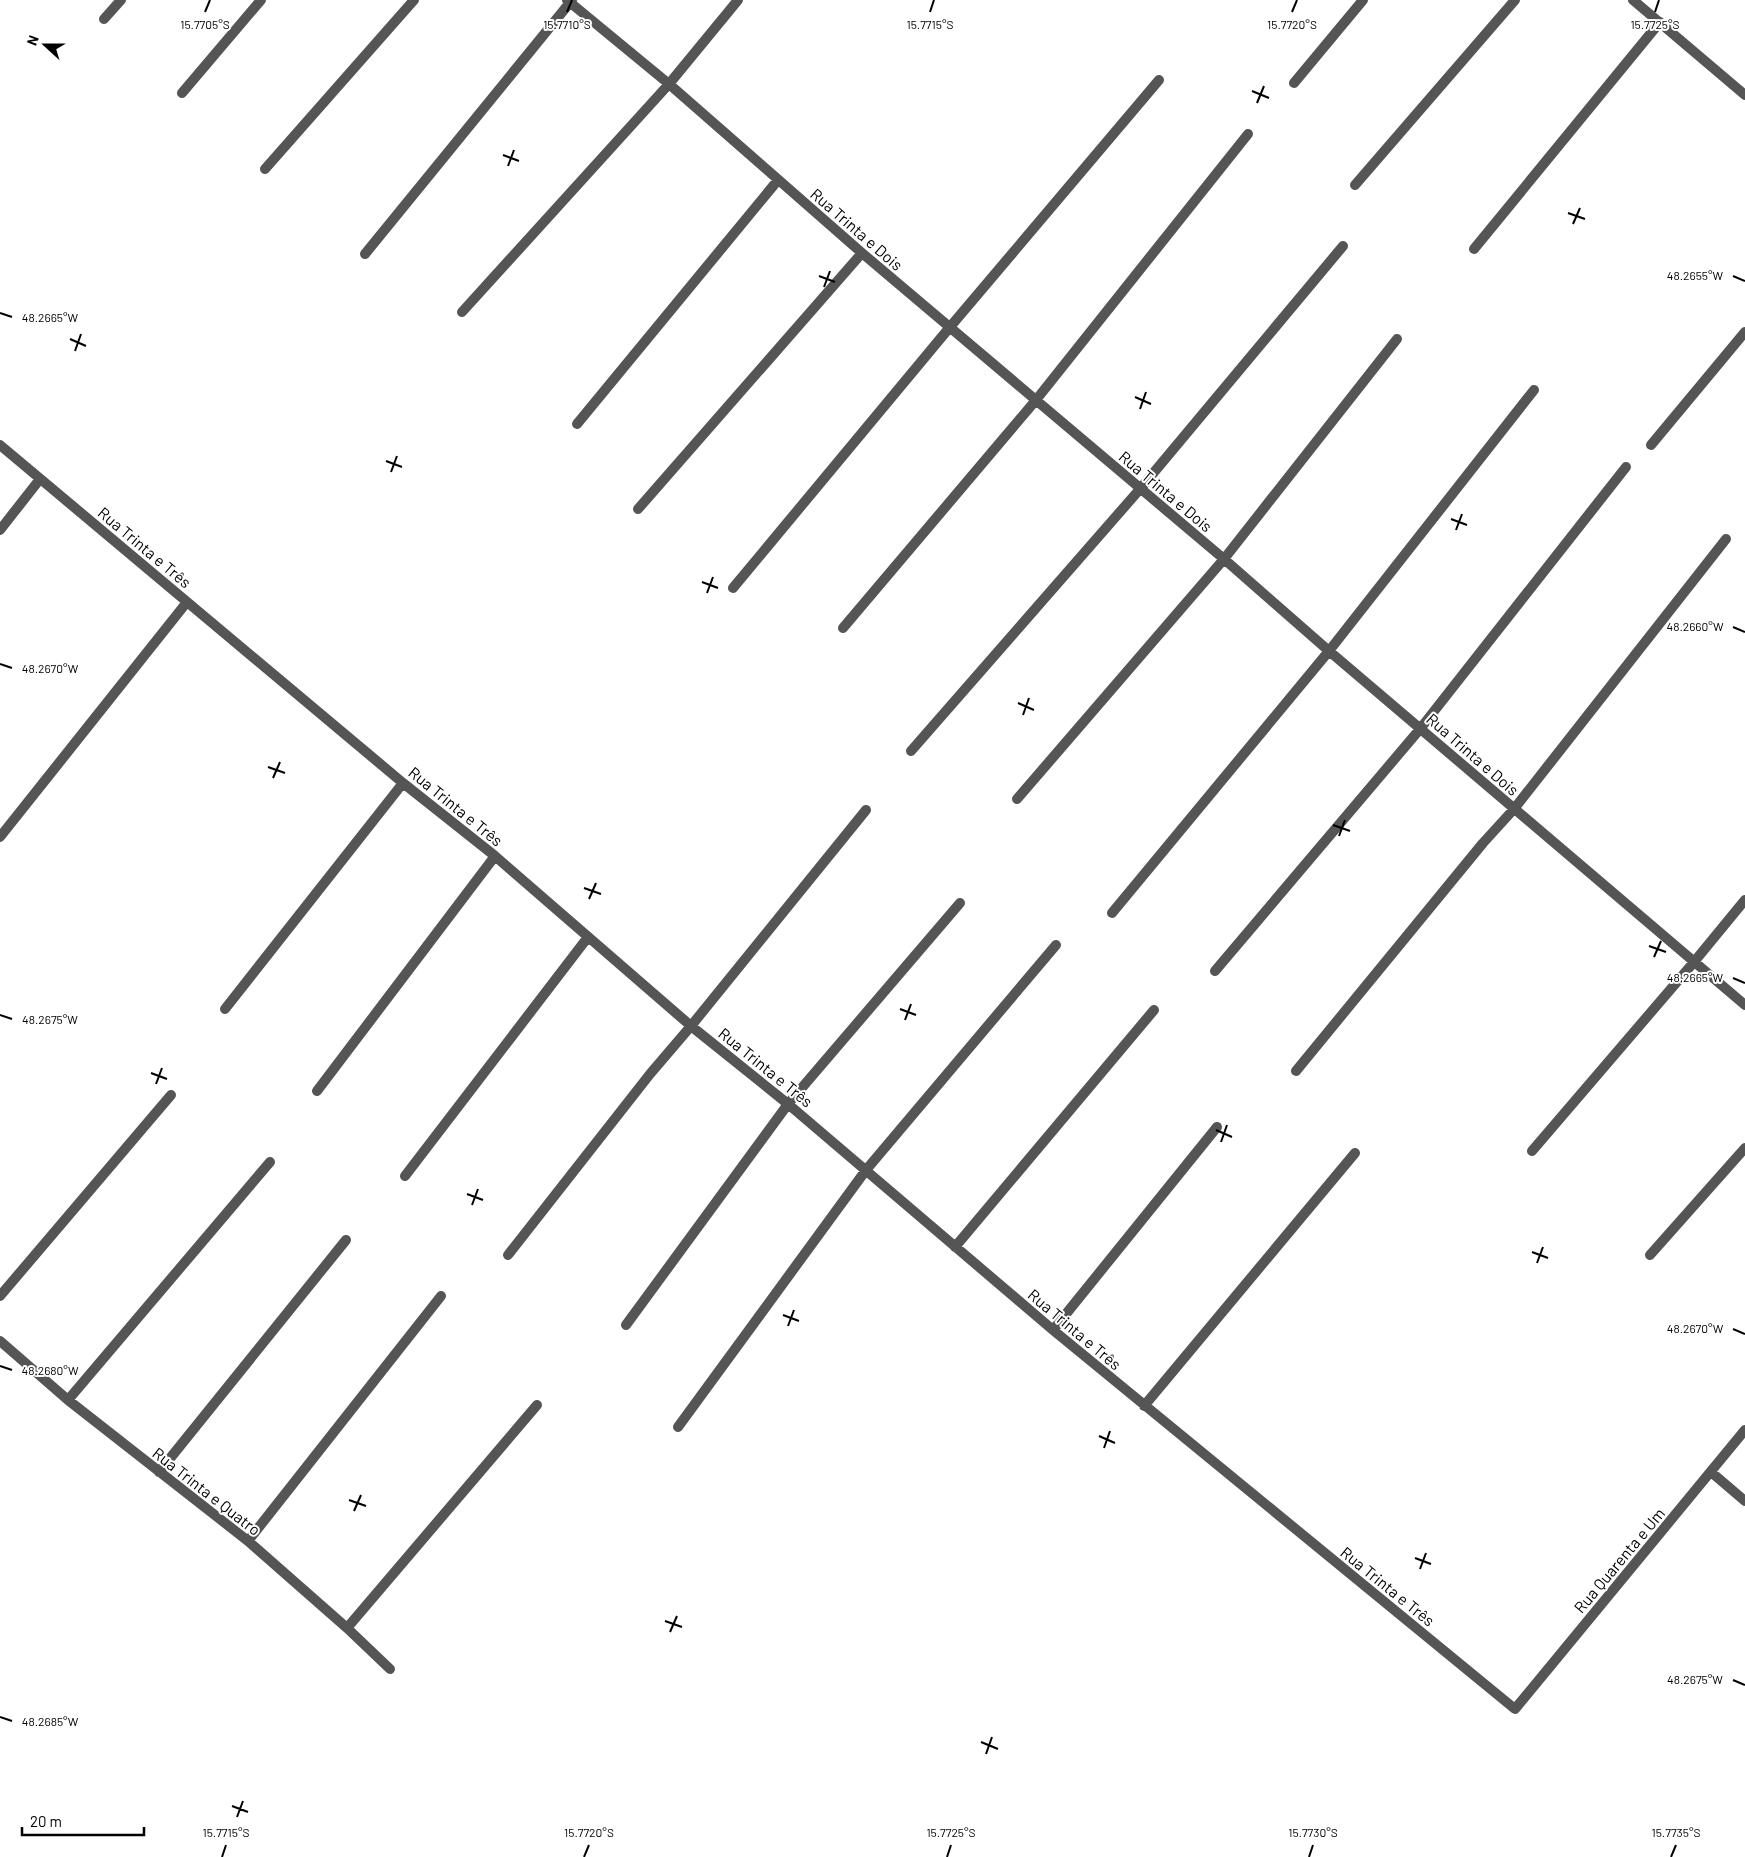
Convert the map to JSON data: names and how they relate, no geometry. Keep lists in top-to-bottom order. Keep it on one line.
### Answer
{"streets":{"street":["Rua Trinta e Dois","Rua Trinta e Três","Rua Trinta e Quatro","Rua Quarenta e Um"]},"crossings":[["Rua Trinta e Três","Rua Quarenta e Um"]],"scale_bar":"20 m","north":"left","coordinates":["15.7710°S","15.7715°S","15.7720°S","15.7725°S","15.7705°S","48.2655°W","48.2665°W","48.2660°W","48.2670°W","48.2675°W","48.2680°W","48.2685°W","15.7730°S","15.7735°S"]}
